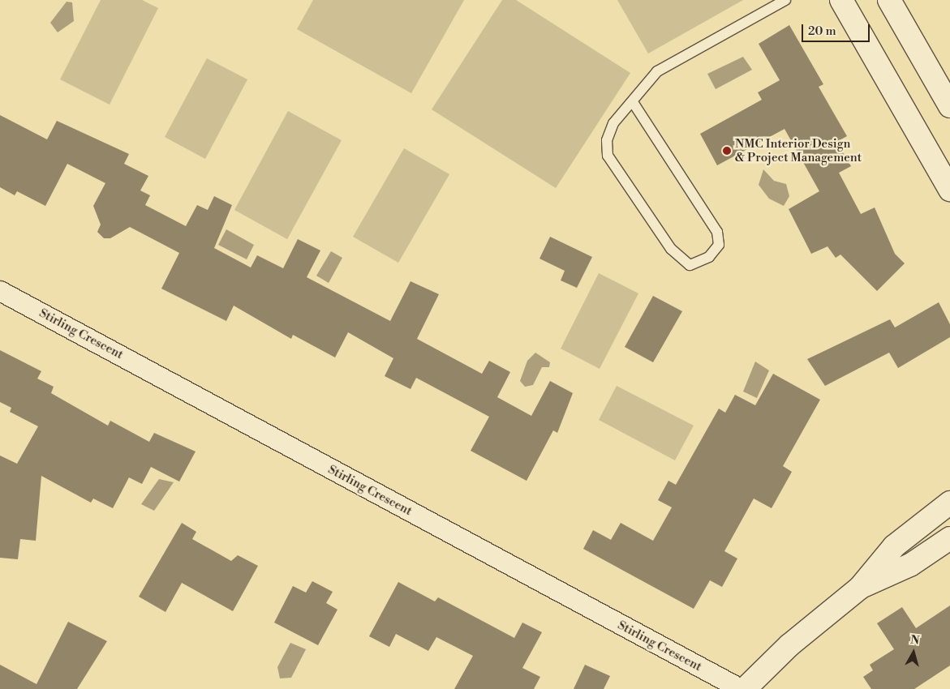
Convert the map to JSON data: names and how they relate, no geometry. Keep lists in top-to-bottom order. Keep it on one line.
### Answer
{"streets":{"street":["Stirling Crescent"]},"places":["NMC Interior Design & Project Management"],"scale_bar":"20 m","north":"top"}
